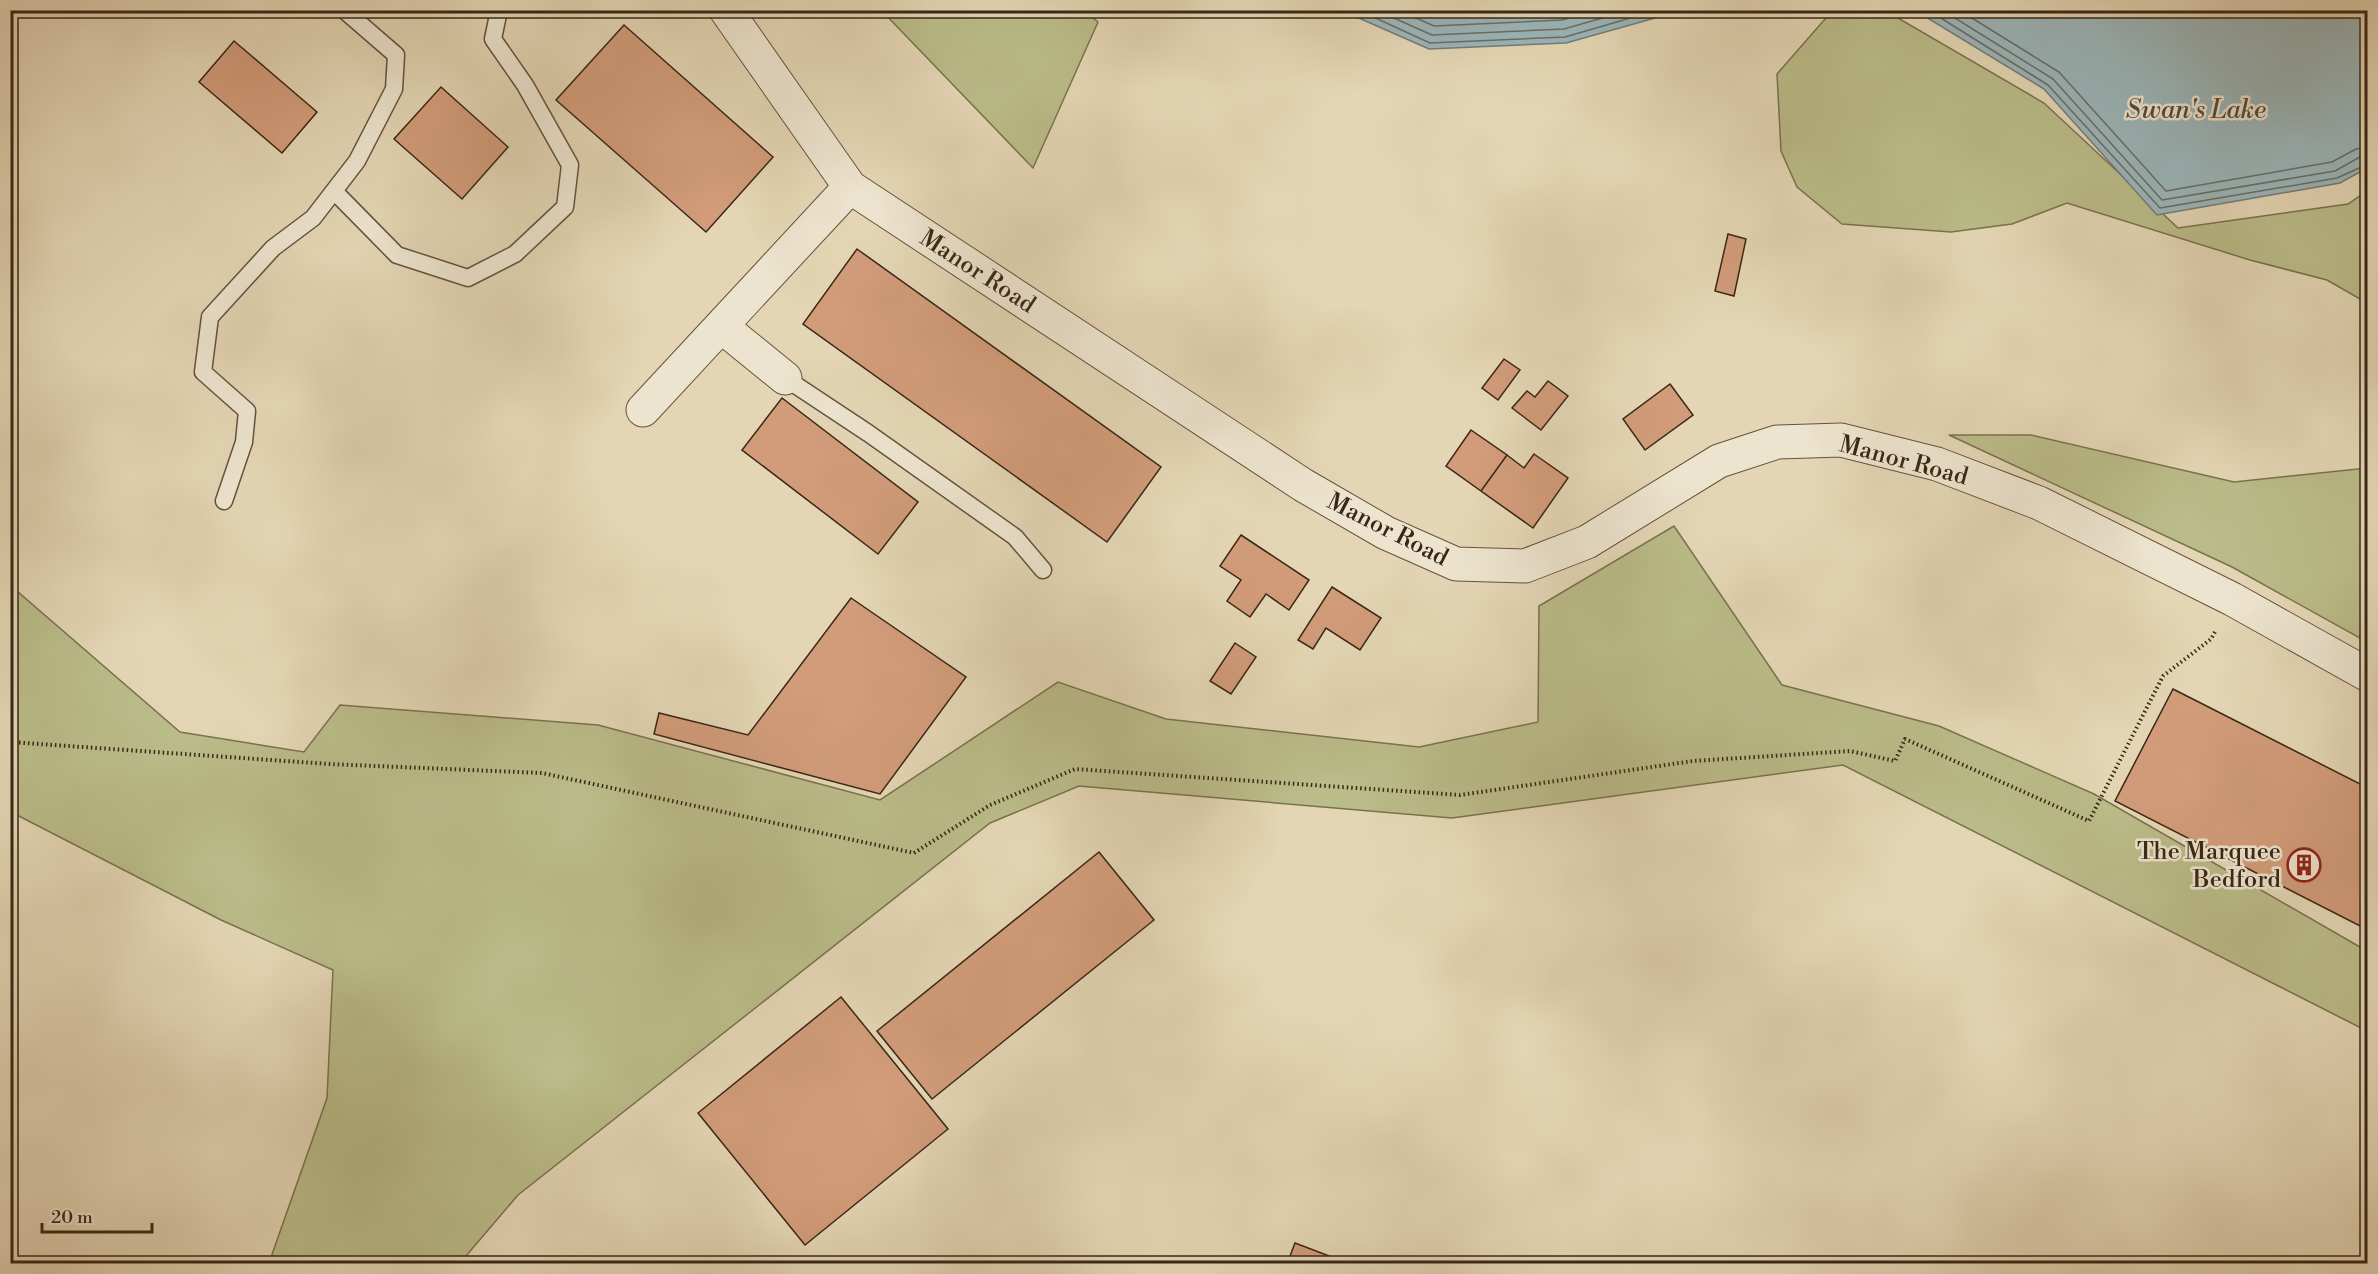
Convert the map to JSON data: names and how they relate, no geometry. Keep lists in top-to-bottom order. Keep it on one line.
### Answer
{"streets":{"street":["Manor Road"]},"water":["Swan's Lake"],"places":{"building":["The Marquee Bedford"]},"scale_bar":"20 m"}
